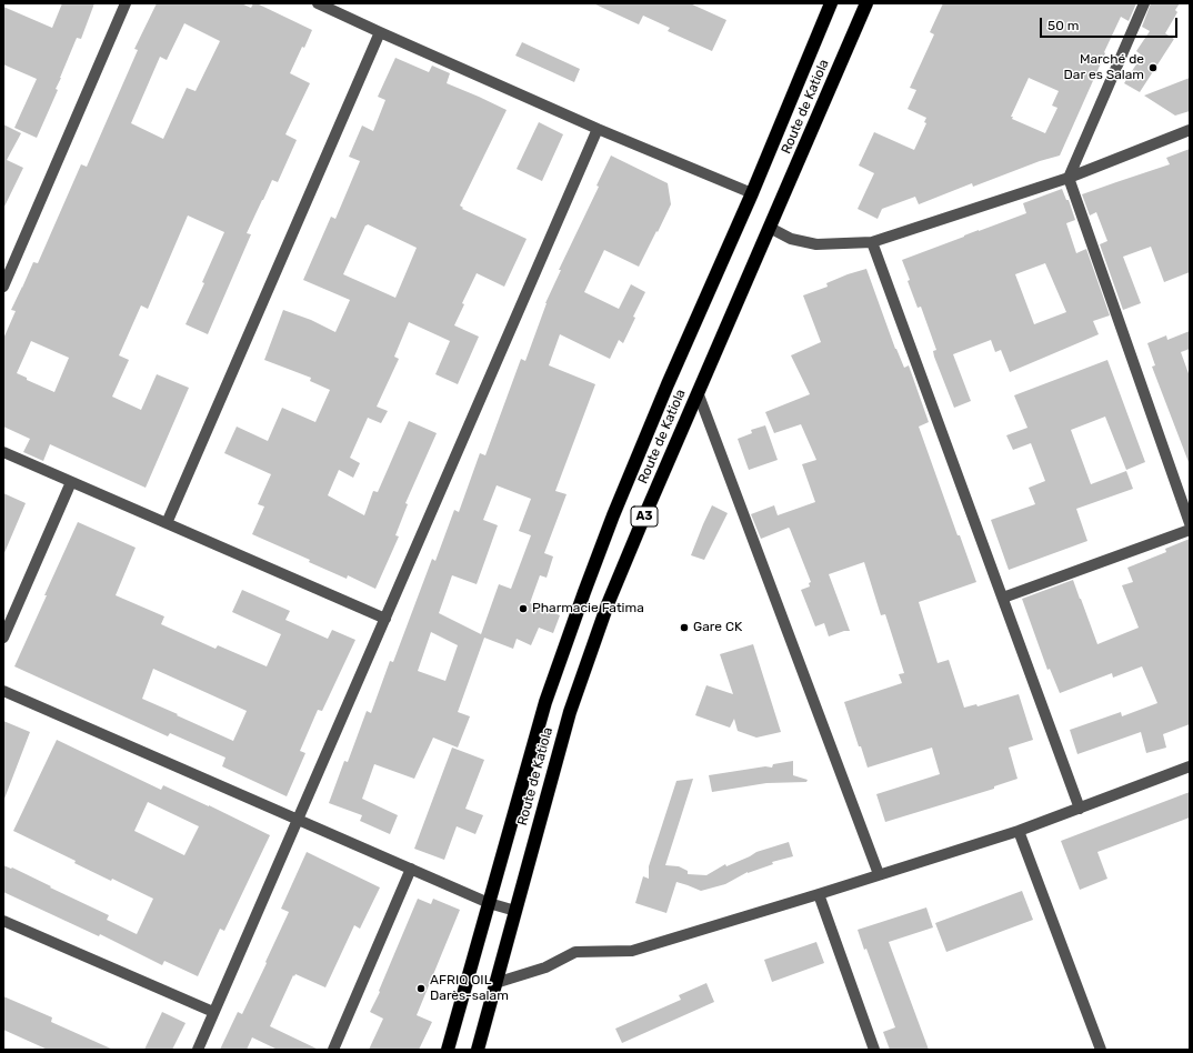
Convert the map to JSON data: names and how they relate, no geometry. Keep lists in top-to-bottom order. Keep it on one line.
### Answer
{"streets":{"highway":["Route de Katiola","A3"]},"places":["Marché de Dar es Salam","Pharmacie Fatima","Gare CK","AFRIQ OIL Darès-salam"],"scale_bar":"50 m"}
